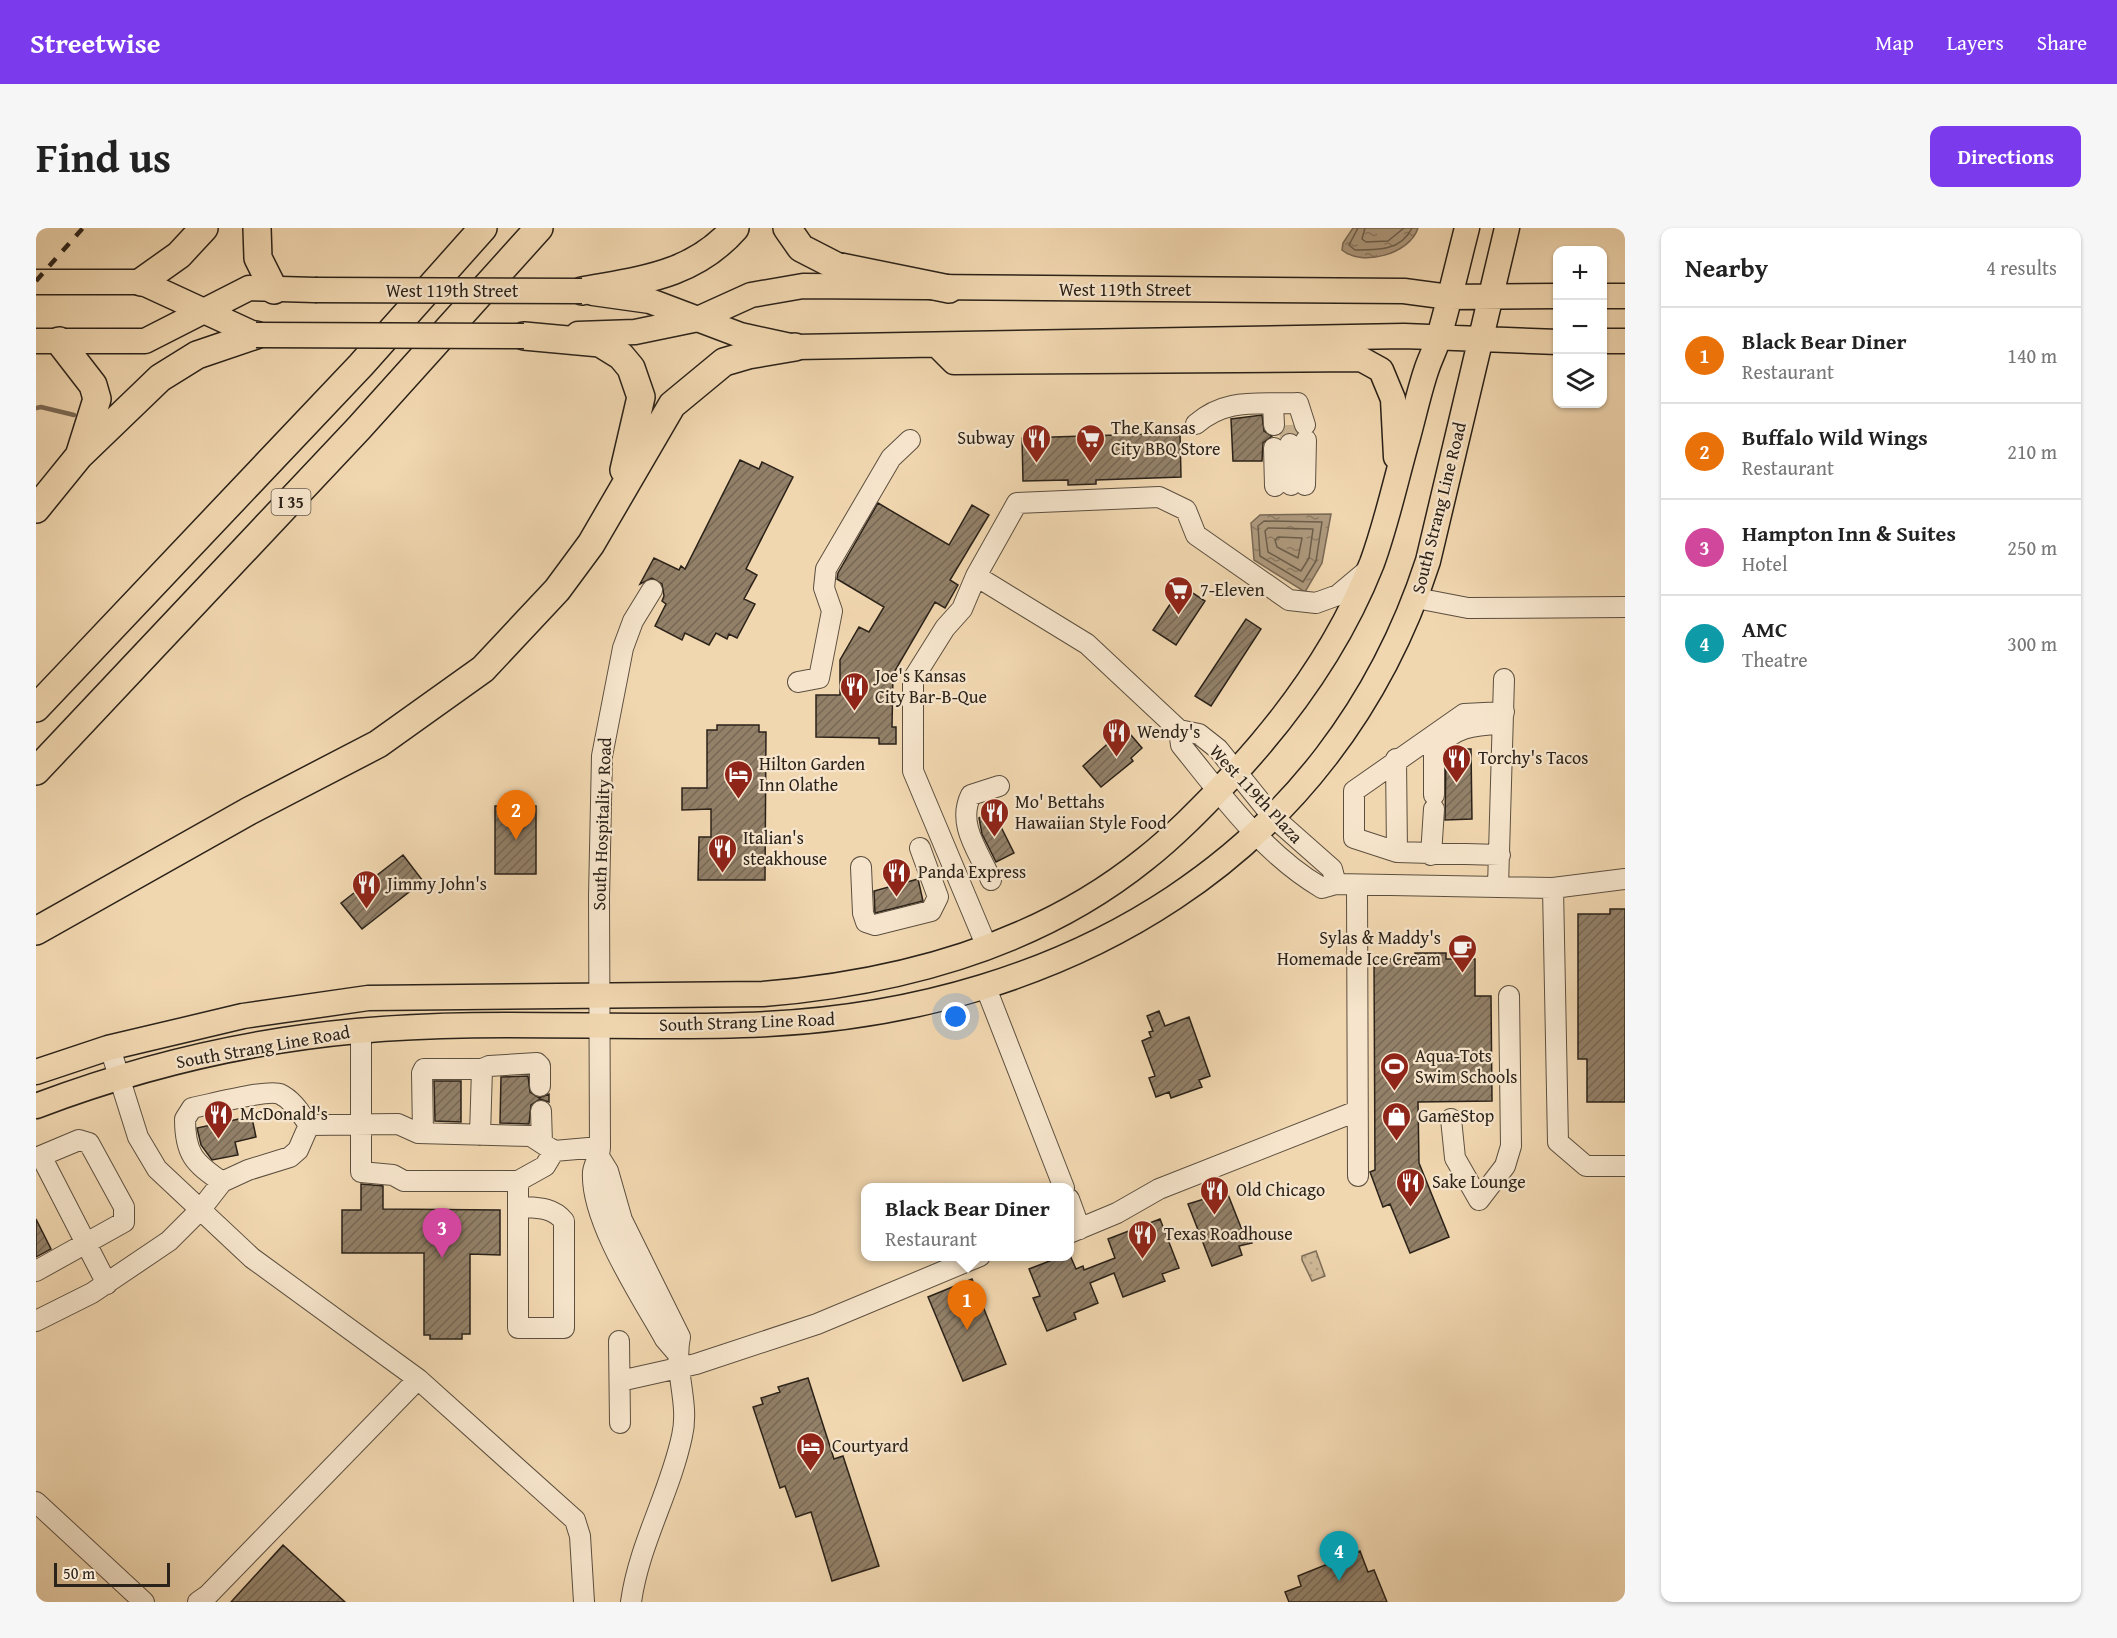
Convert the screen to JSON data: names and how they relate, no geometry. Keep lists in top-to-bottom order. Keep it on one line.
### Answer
{"streets":{"highway":["I 35"],"main road":["West 119th Street","South Strang Line Road"],"street":["West 119th Plaza","South Hospitality Road"]},"crossings":[["West 119th Street","South Strang Line Road"],["South Strang Line Road","West 119th Plaza"],["South Strang Line Road","South Hospitality Road"]],"places":{"restaurant":["Subway","Joe's Kansas City Bar-B-Que","Wendy's","Torchy's Tacos","Mo' Bettahs Hawaiian Style Food","Italian's steakhouse","Panda Express","Jimmy John's","McDonald's","Sake Lounge","Old Chicago","Texas Roadhouse"],"supermarket":["The Kansas City BBQ Store","7-Eleven"],"hotel":["Hilton Garden Inn Olathe","Courtyard"],"cafe":["Sylas & Maddy's Homemade Ice Cream"],"sports":["Aqua-Tots Swim Schools"],"shop":["GameStop"]},"scale_bar":"50 m","page":{"header":"Streetwise","nav":["Map","Layers","Share"],"title":"Find us","buttons":"Directions","heading":["Nearby","4 results"],"map_buttons":["+","−"],"list":[{"mark":"1","name":"Black Bear Diner","note":"Restaurant","value":"140 m"},{"mark":"2","name":"Buffalo Wild Wings","note":"Restaurant","value":"210 m"},{"mark":"3","name":"Hampton Inn & Suites","note":"Hotel","value":"250 m"},{"mark":"4","name":"AMC","note":"Theatre","value":"300 m"}],"pins":["2","3","1","4"],"popup":["Black Bear Diner","Restaurant"],"scale":"50 m"}}
